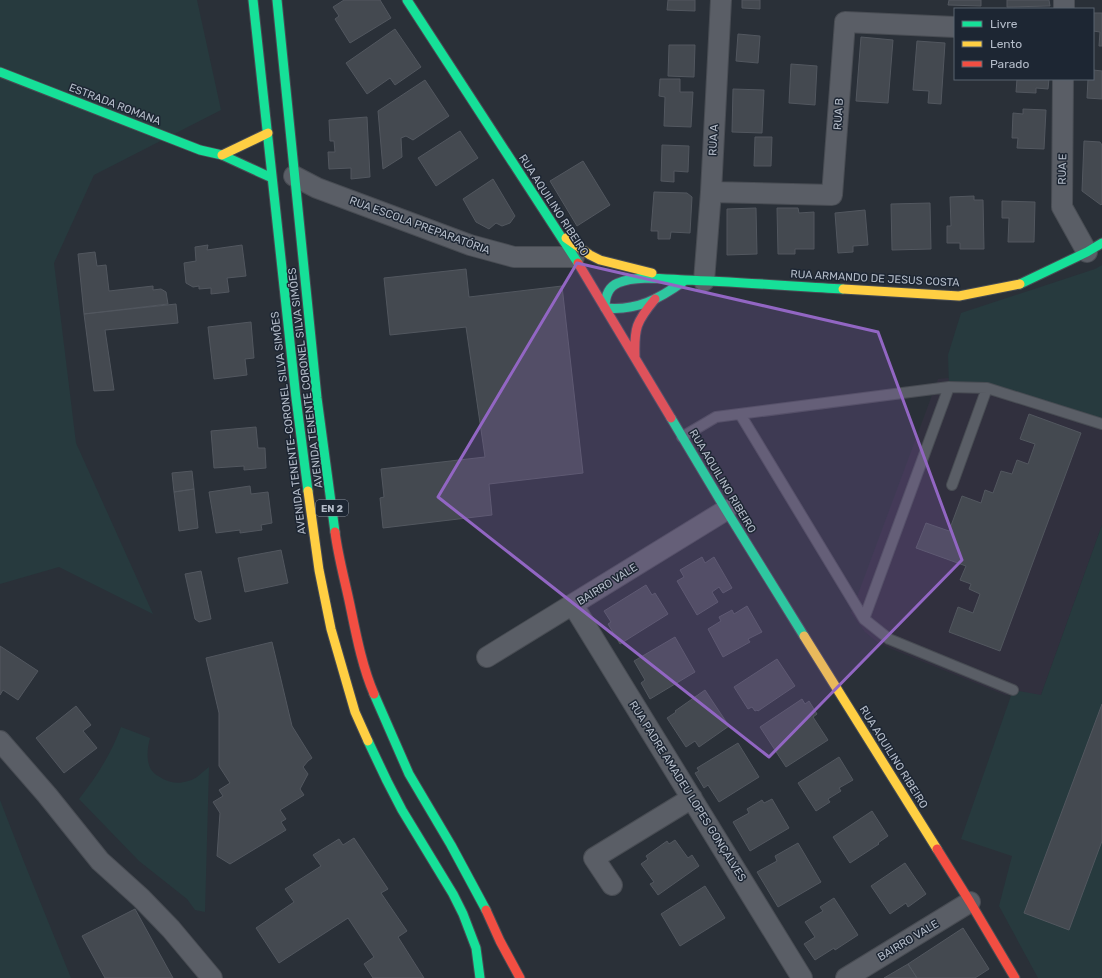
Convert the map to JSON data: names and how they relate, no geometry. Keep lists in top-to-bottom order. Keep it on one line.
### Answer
{"streets":{"street":["ESTRADA ROMANA","RUA B","RUA A","RUA E","RUA AQUILINO RIBEIRO","RUA ESCOLA PREPARATÓRIA","RUA ARMANDO DE JESUS COSTA","AVENIDA TENENTE CORONEL SILVA SIMÕES","AVENIDA TENENTE-CORONEL SILVA SIMÕES","EN 2","BAIRRO VALE","RUA PADRE AMADEU LOPES GONÇALVES"]},"crossings":[["ESTRADA ROMANA","AVENIDA TENENTE-CORONEL SILVA SIMÕES"],["RUA B","RUA A"],["RUA A","RUA ARMANDO DE JESUS COSTA"],["RUA E","RUA ARMANDO DE JESUS COSTA"],["RUA AQUILINO RIBEIRO","RUA ESCOLA PREPARATÓRIA"],["RUA AQUILINO RIBEIRO","BAIRRO VALE"],["RUA ESCOLA PREPARATÓRIA","AVENIDA TENENTE CORONEL SILVA SIMÕES"],["BAIRRO VALE","RUA PADRE AMADEU LOPES GONÇALVES"]],"legend":["Livre","Lento","Parado"]}
